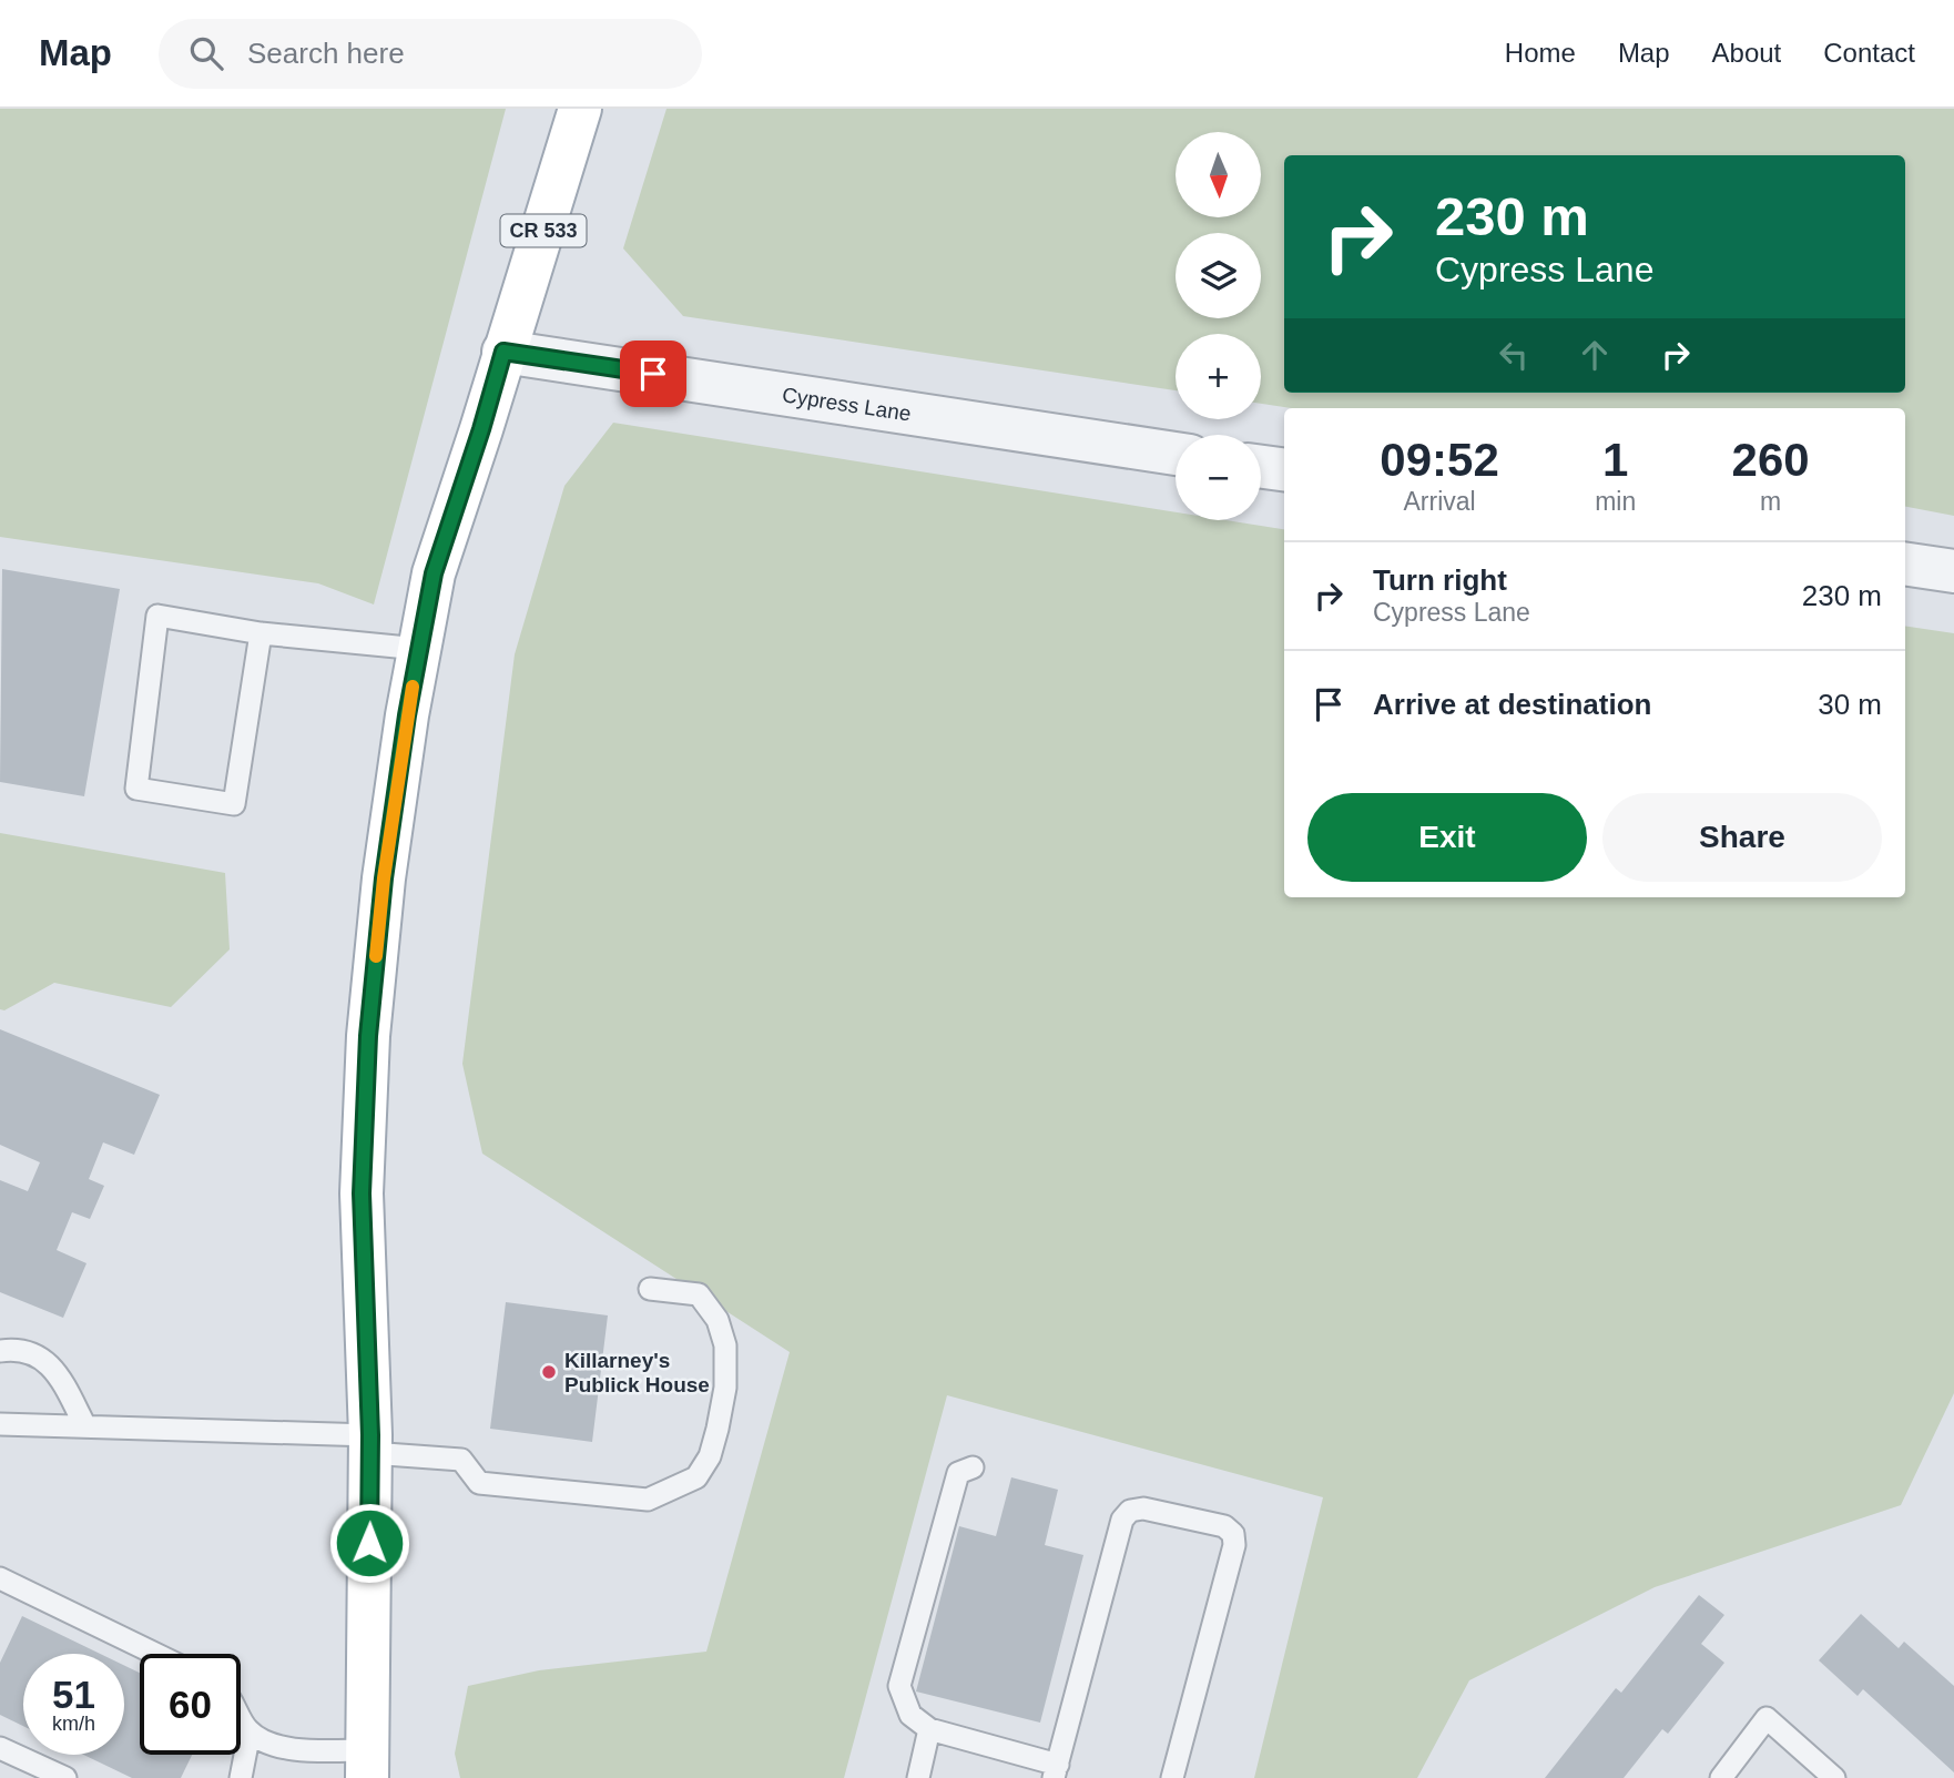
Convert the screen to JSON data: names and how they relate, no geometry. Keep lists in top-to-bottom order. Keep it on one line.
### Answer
{"streets":{"main road":["CR 533"],"street":["Cypress Lane"]},"crossings":[["CR 533","Cypress Lane"]],"places":["Killarney's Publick House"],"north":"bottom","page":{"header":"Map","search":"Search here","nav":["Home","Map","About","Contact"],"map_buttons":["+","−"],"turn":["230 m","Cypress Lane"],"eta":["09:52","Arrival","1","min","260","m"],"list":[{"name":"Turn right","note":"Cypress Lane","value":"230 m"},{"name":"Arrive at destination","value":"30 m"}],"buttons":["Exit","Share"],"speed":"51 km/h","limit":"60"}}
